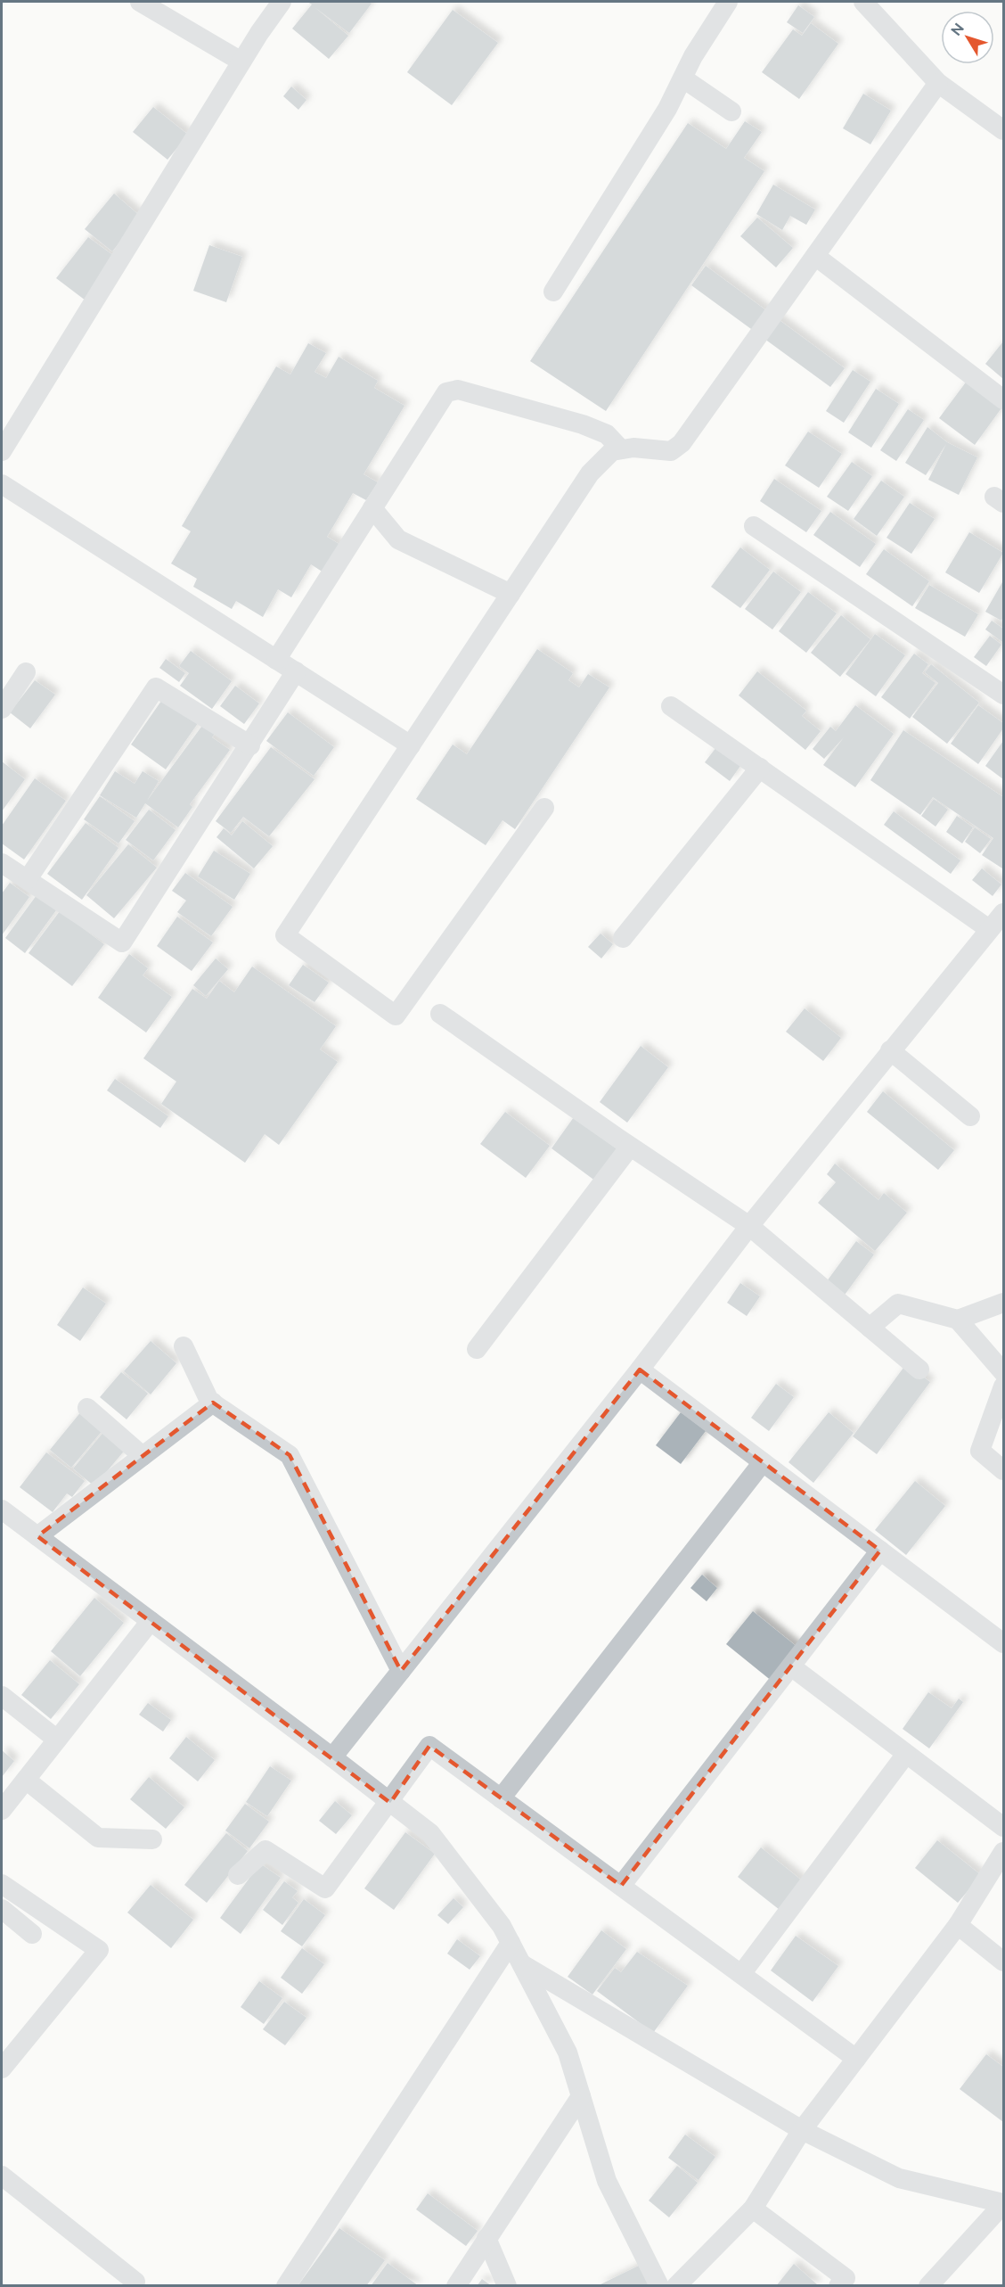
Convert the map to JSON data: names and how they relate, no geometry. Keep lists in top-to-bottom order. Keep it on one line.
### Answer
{"north":"top left"}
